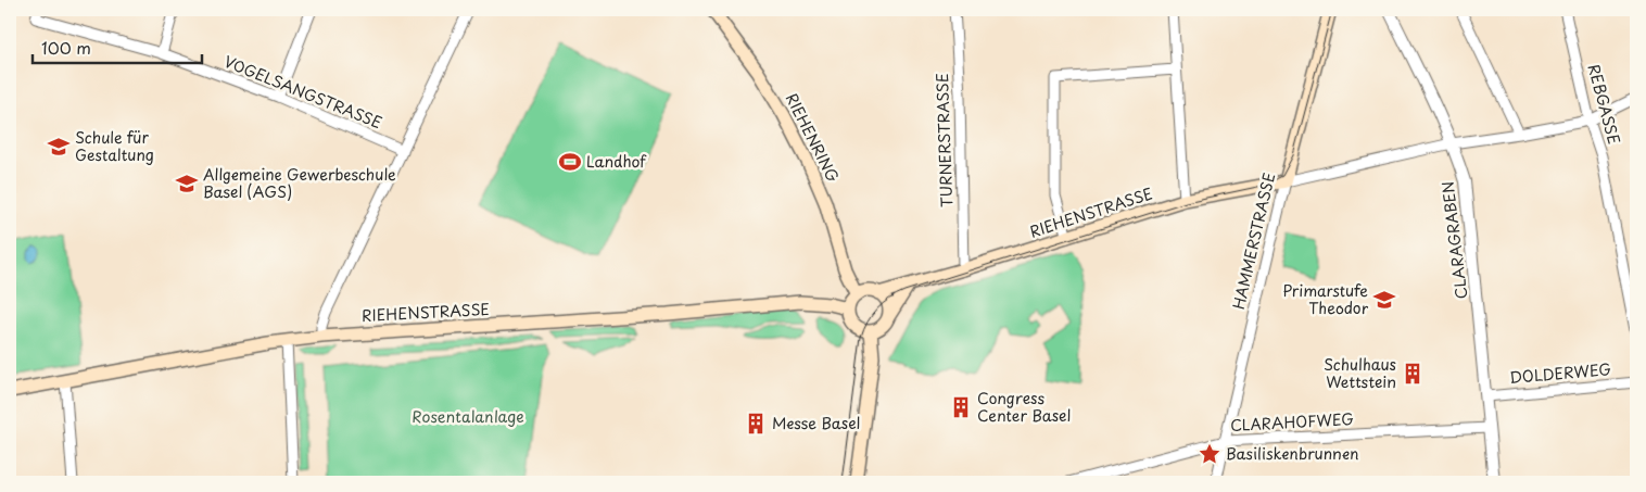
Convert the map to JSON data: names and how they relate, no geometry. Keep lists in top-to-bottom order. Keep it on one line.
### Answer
{"streets":{"main road":["RIEHENRING","RIEHENSTRASSE","HAMMERSTRASSE"],"street":["VOGELSANGSTRASSE","REBGASSE","TURNERSTRASSE","CLARAGRABEN","DOLDERWEG","CLARAHOFWEG"]},"crossings":[["RIEHENRING","RIEHENSTRASSE"],["TURNERSTRASSE","RIEHENSTRASSE"],["RIEHENSTRASSE","HAMMERSTRASSE"],["CLARAGRABEN","DOLDERWEG"],["CLARAGRABEN","CLARAHOFWEG"],["HAMMERSTRASSE","CLARAHOFWEG"]],"parks":["Rosentalanlage"],"places":{"school or university":["Schule für Gestaltung","Allgemeine Gewerbeschule Basel (AGS)","Primarstufe Theodor"],"sports":["Landhof"],"building":["Schulhaus Wettstein","Congress Center Basel","Messe Basel"],"place":["Basiliskenbrunnen"]},"scale_bar":"100 m"}
